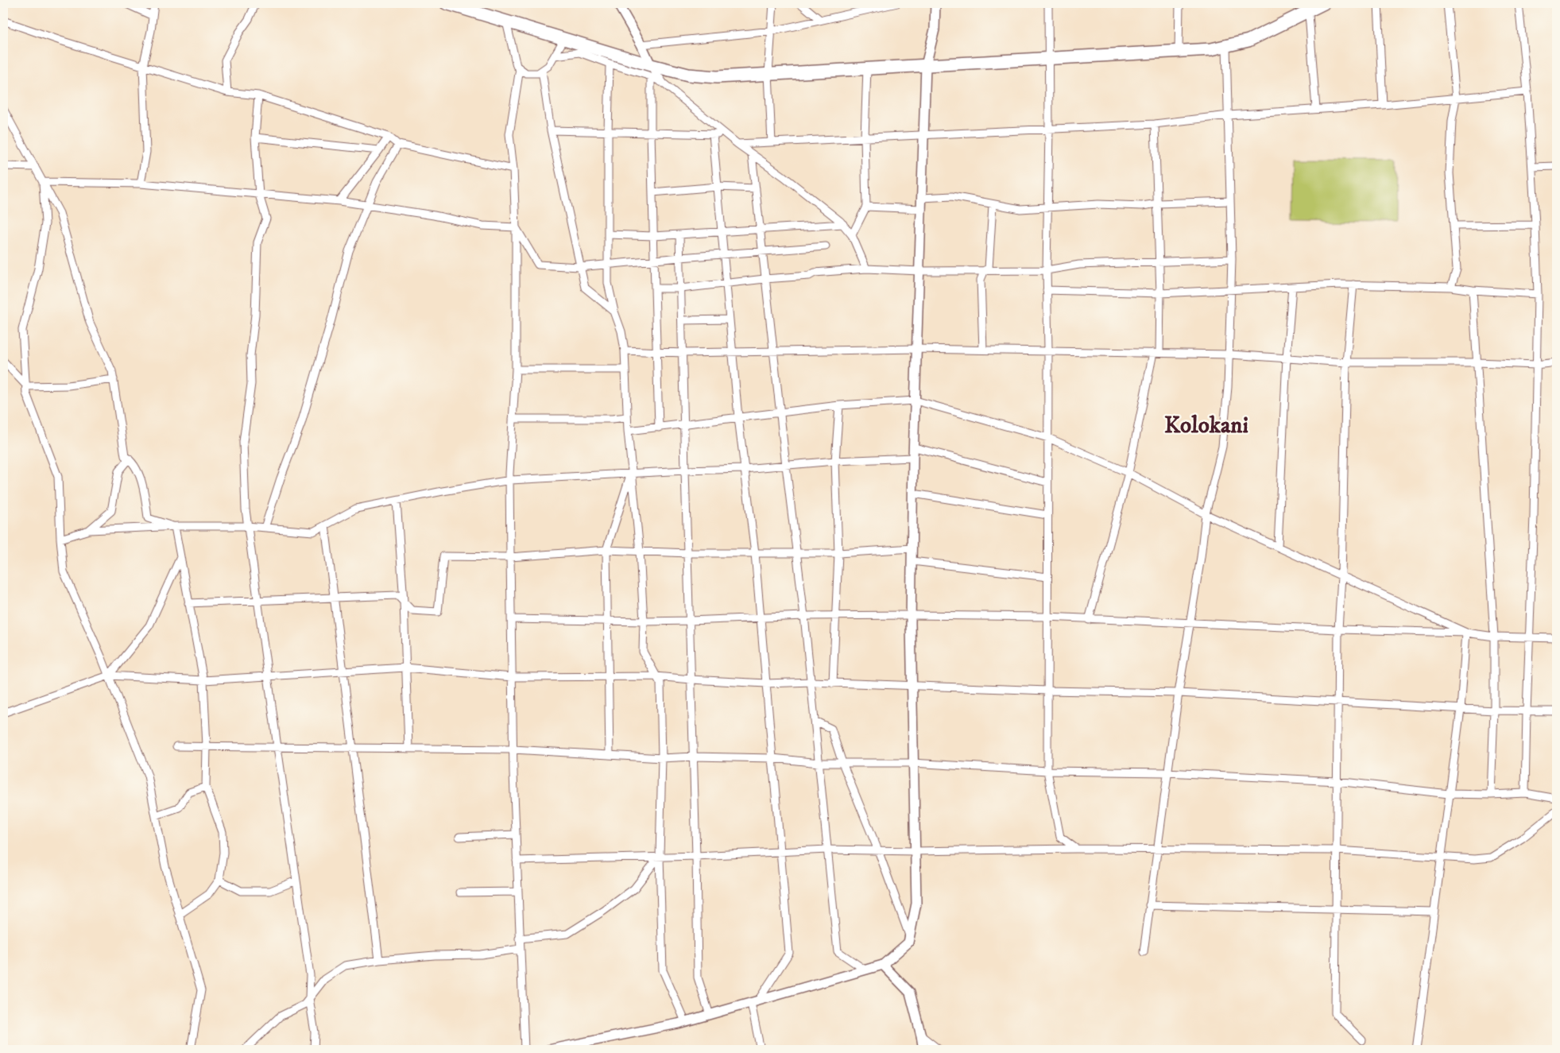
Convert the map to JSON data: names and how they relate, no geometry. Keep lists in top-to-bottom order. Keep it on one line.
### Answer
{"districts":["Kolokani"]}
